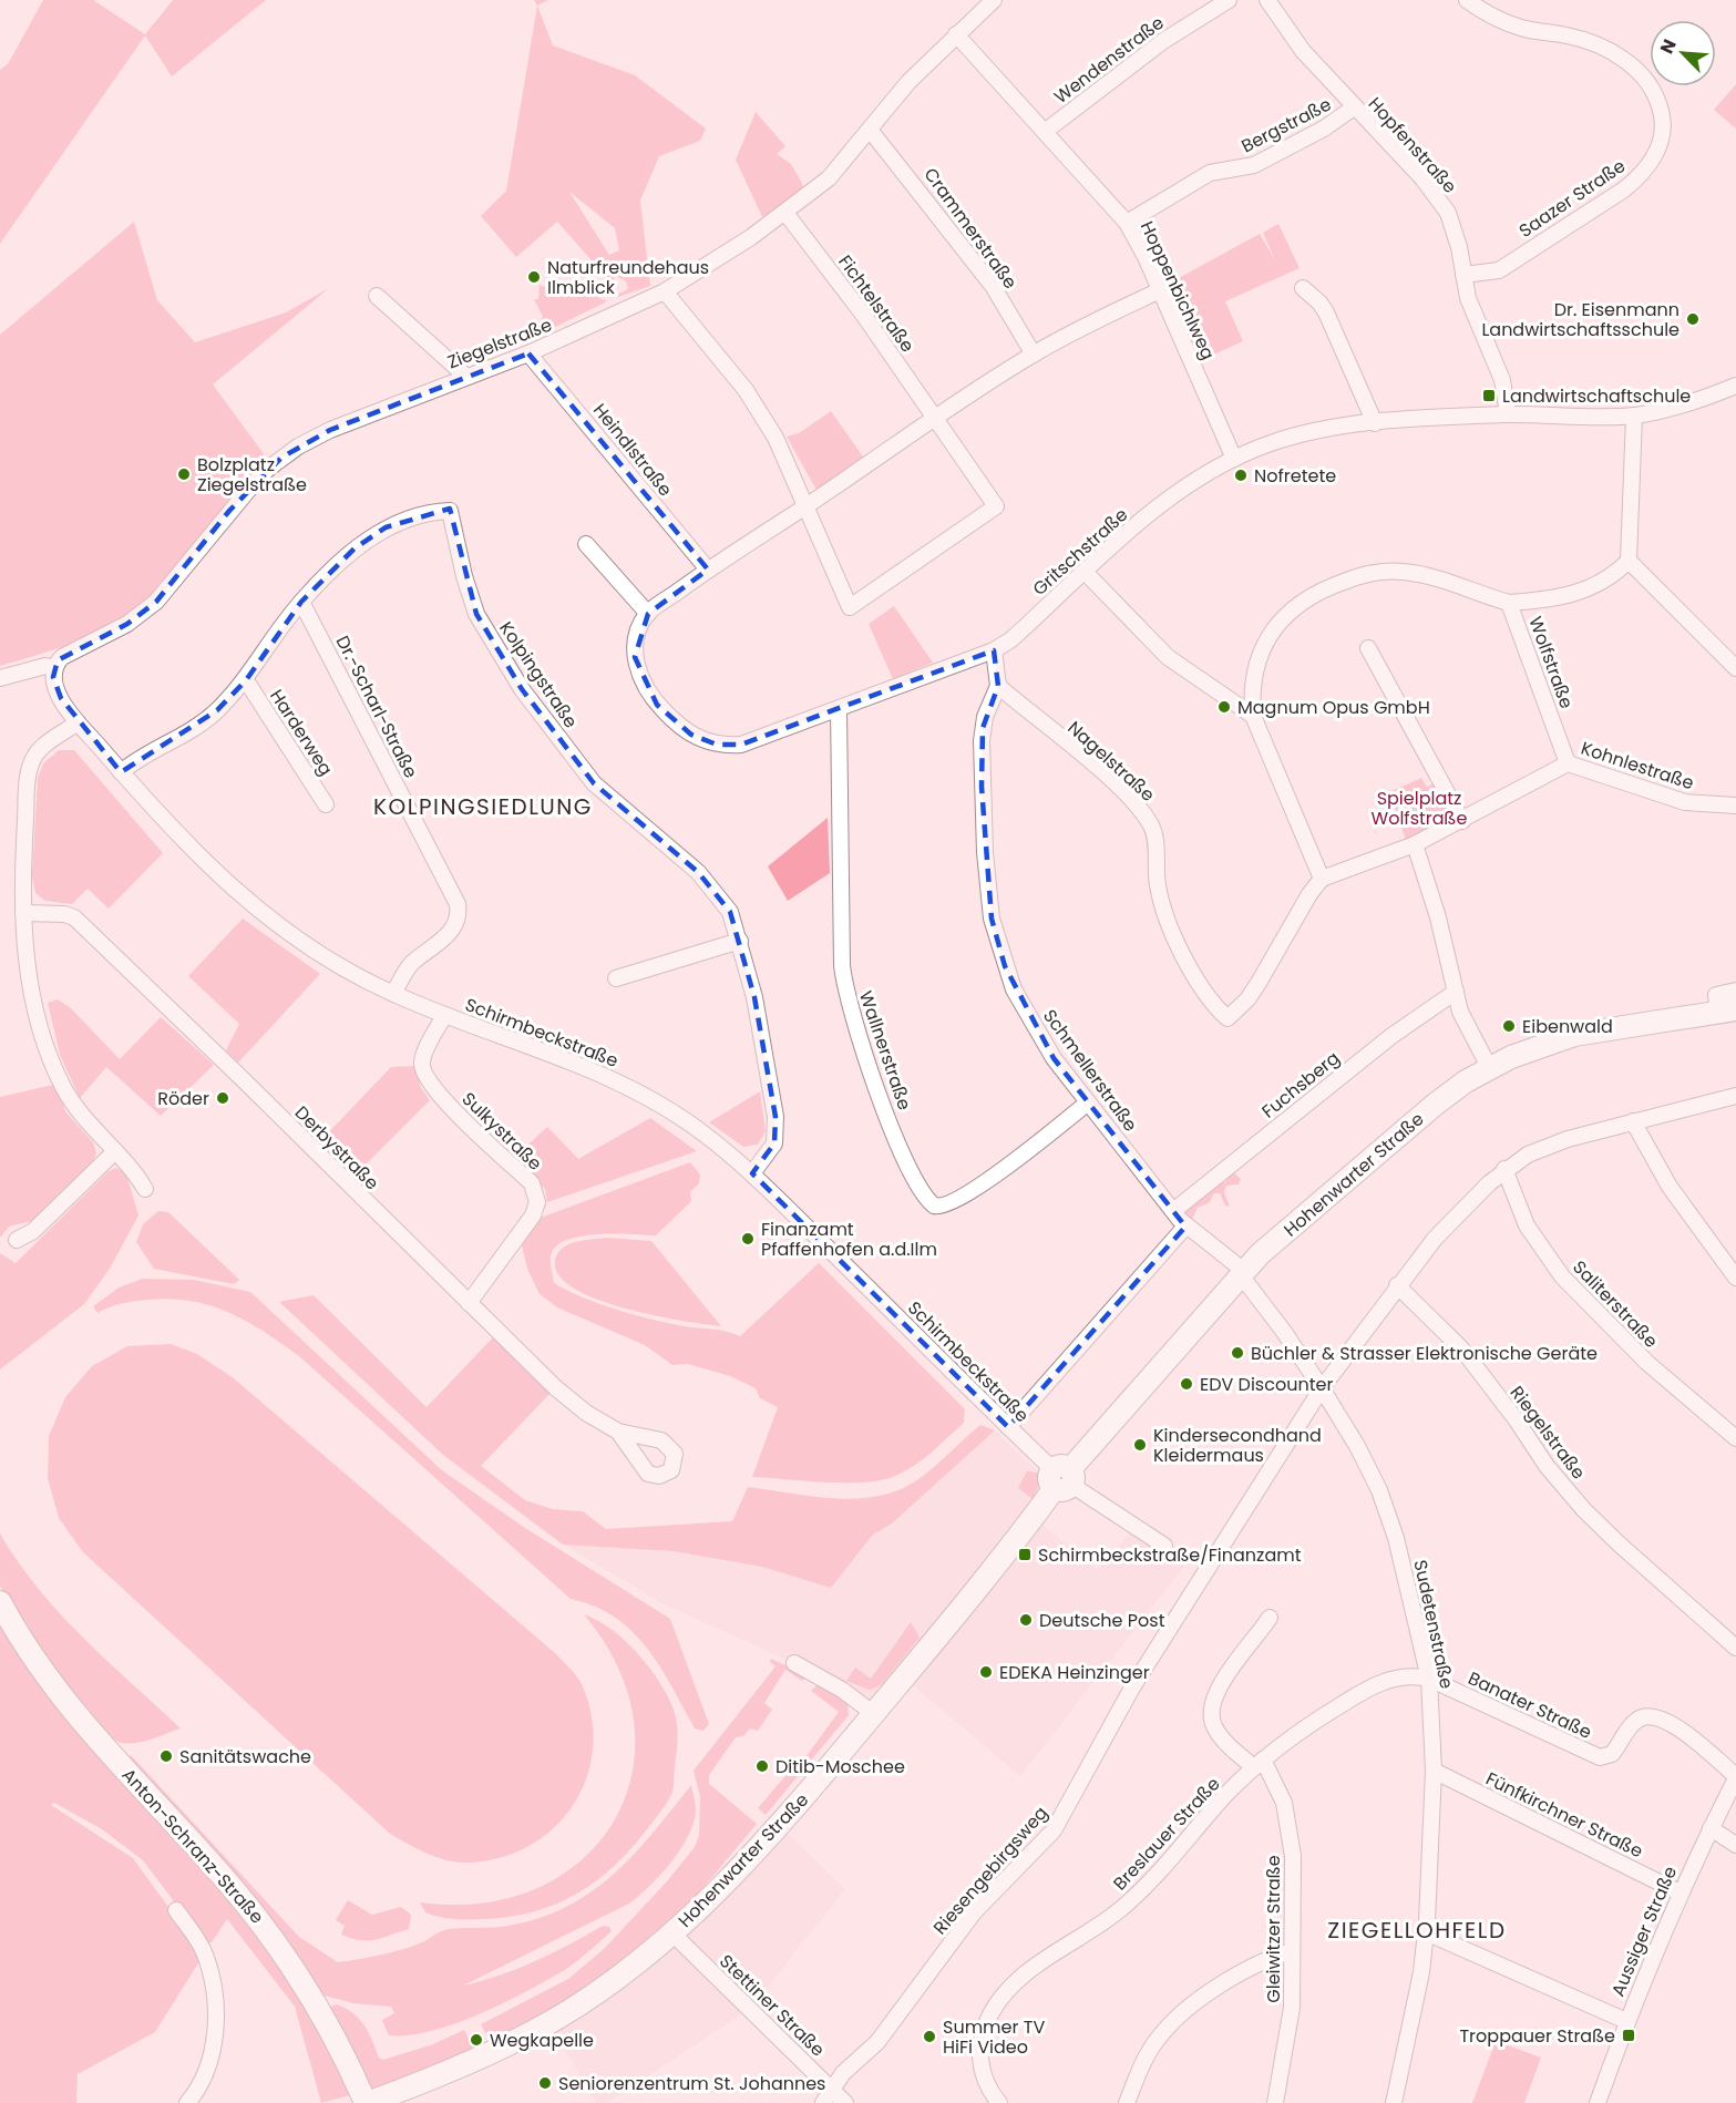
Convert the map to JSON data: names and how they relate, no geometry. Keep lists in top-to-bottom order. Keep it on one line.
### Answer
{"streets":{"street":["Wendenstraße","Bergstraße","Hopfenstraße","Saazer Straße","Crammerstraße","Hoppenbichlweg","Fichtelstraße","Ziegelstraße","Heindlstraße","Gritschstraße","Wolfstraße","Kolpingstraße","Dr.-Scharl-Straße","Harderweg","Nagelstraße","Kohnlestraße","Schirmbeckstraße","Wallnerstraße","Schmellerstraße","Fuchsberg","Sulkystraße","Derbystraße","Hohenwarter Straße","Saliterstraße","Riegelstraße","Sudetenstraße","Banater Straße","Fünfkirchner Straße","Breslauer Straße","Anton-Schranz-Straße","Riesengebirgsweg","Gleiwitzer Straße","Aussiger Straße","Stettiner Straße"]},"crossings":[["Wendenstraße","Hoppenbichlweg"],["Bergstraße","Hopfenstraße"],["Bergstraße","Hoppenbichlweg"],["Hopfenstraße","Saazer Straße"],["Hopfenstraße","Gritschstraße"],["Crammerstraße","Ziegelstraße"],["Hoppenbichlweg","Ziegelstraße"],["Hoppenbichlweg","Gritschstraße"],["Fichtelstraße","Ziegelstraße"],["Ziegelstraße","Heindlstraße"],["Ziegelstraße","Schirmbeckstraße"],["Gritschstraße","Wallnerstraße"],["Wolfstraße","Kohnlestraße"],["Kolpingstraße","Dr.-Scharl-Straße"],["Kolpingstraße","Harderweg"],["Kolpingstraße","Schirmbeckstraße"],["Dr.-Scharl-Straße","Schirmbeckstraße"],["Nagelstraße","Schmellerstraße"],["Schirmbeckstraße","Sulkystraße"],["Schirmbeckstraße","Hohenwarter Straße"],["Wallnerstraße","Schmellerstraße"],["Schmellerstraße","Fuchsberg"],["Schmellerstraße","Hohenwarter Straße"],["Schmellerstraße","Sudetenstraße"],["Sulkystraße","Derbystraße"],["Hohenwarter Straße","Sudetenstraße"],["Hohenwarter Straße","Anton-Schranz-Straße"],["Hohenwarter Straße","Stettiner Straße"],["Saliterstraße","Riesengebirgsweg"],["Riegelstraße","Riesengebirgsweg"],["Sudetenstraße","Banater Straße"],["Sudetenstraße","Fünfkirchner Straße"],["Sudetenstraße","Breslauer Straße"],["Sudetenstraße","Riesengebirgsweg"],["Banater Straße","Breslauer Straße"],["Banater Straße","Aussiger Straße"],["Fünfkirchner Straße","Aussiger Straße"],["Breslauer Straße","Gleiwitzer Straße"],["Riesengebirgsweg","Stettiner Straße"]],"districts":["KOLPINGSIEDLUNG","ZIEGELLOHFELD"],"parks":["Spielplatz Wolfstraße"],"places":{"other":["Naturfreundehaus Ilmblick","Dr. Eisenmann Landwirtschaftsschule","Bolzplatz Ziegelstraße","Nofretete","Magnum Opus GmbH","Eibenwald","Röder","Finanzamt Pfaffenhofen a.d.Ilm","Büchler & Strasser Elektronische Geräte","EDV Discounter","Kindersecondhand Kleidermaus","Deutsche Post","EDEKA Heinzinger","Sanitätswache","Ditib-Moschee","Summer TV HiFi Video","Wegkapelle","Seniorenzentrum St. Johannes"],"transit":["Landwirtschaftschule","Schirmbeckstraße/Finanzamt","Troppauer Straße"]},"north":"top left"}
